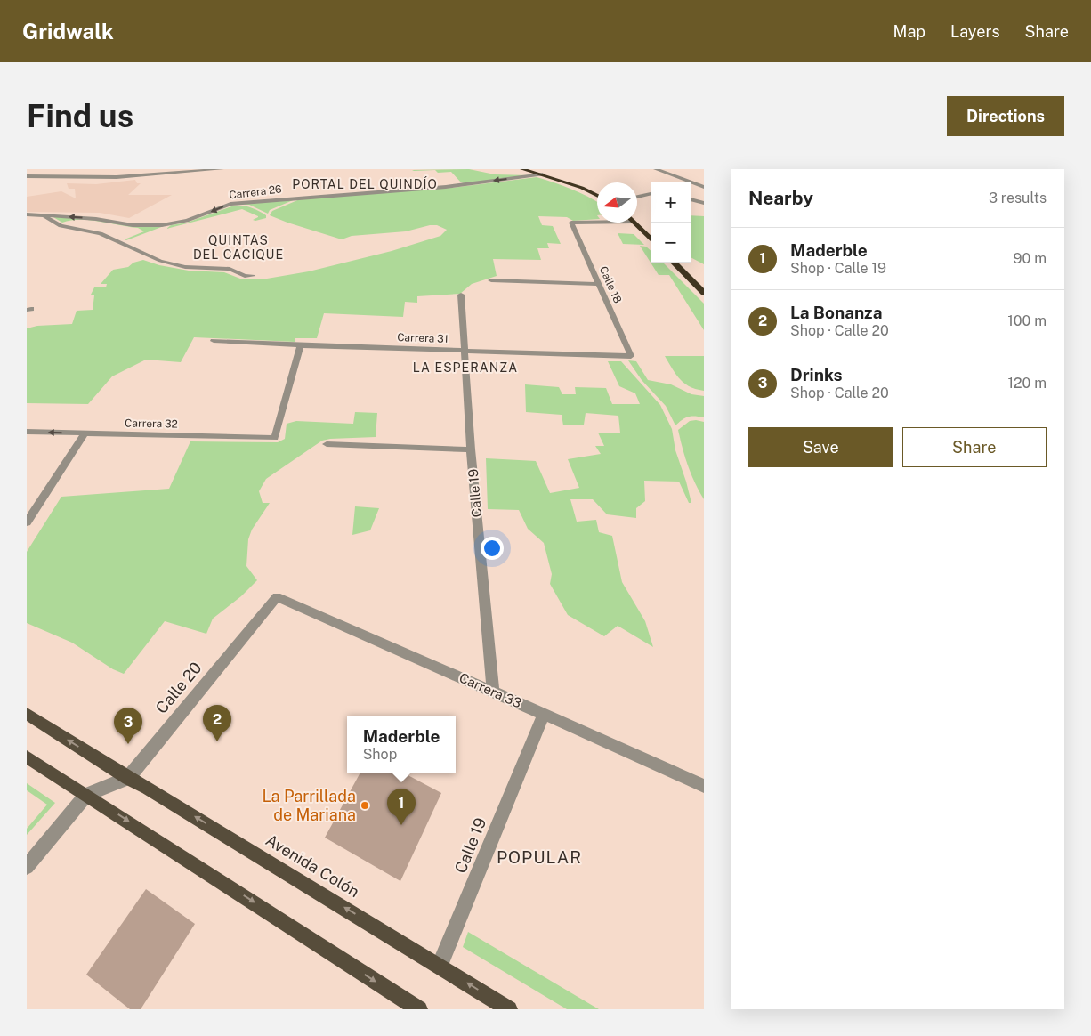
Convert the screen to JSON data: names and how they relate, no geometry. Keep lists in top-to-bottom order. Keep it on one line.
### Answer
{"streets":{"main road":["Avenida Colón"],"street":["Carrera 26","Calle 18","Carrera 31","Carrera 32","Calle 19","Calle 20","Carrera 33"]},"crossings":[["Calle 18","Carrera 31"],["Carrera 31","Carrera 32"],["Carrera 31","Calle 19"],["Calle 19","Carrera 33"],["Calle 19","Avenida Colón"],["Calle 20","Carrera 33"],["Calle 20","Avenida Colón"]],"districts":["PORTAL DEL QUINDÍO","QUINTAS DEL CACIQUE","LA ESPERANZA","POPULAR"],"places":["La Parrillada de Mariana"],"north":"left","page":{"header":"Gridwalk","nav":["Map","Layers","Share"],"buttons":["Directions",["Save","Share"]],"title":"Find us","heading":["Nearby","3 results"],"map_buttons":["+","−"],"list":[{"mark":"1","name":"Maderble","note":"Shop · Calle 19","value":"90 m"},{"mark":"2","name":"La Bonanza","note":"Shop · Calle 20","value":"100 m"},{"mark":"3","name":"Drinks","note":"Shop · Calle 20","value":"120 m"}],"pins":["2","3","1"],"popup":["Maderble","Shop"]}}
